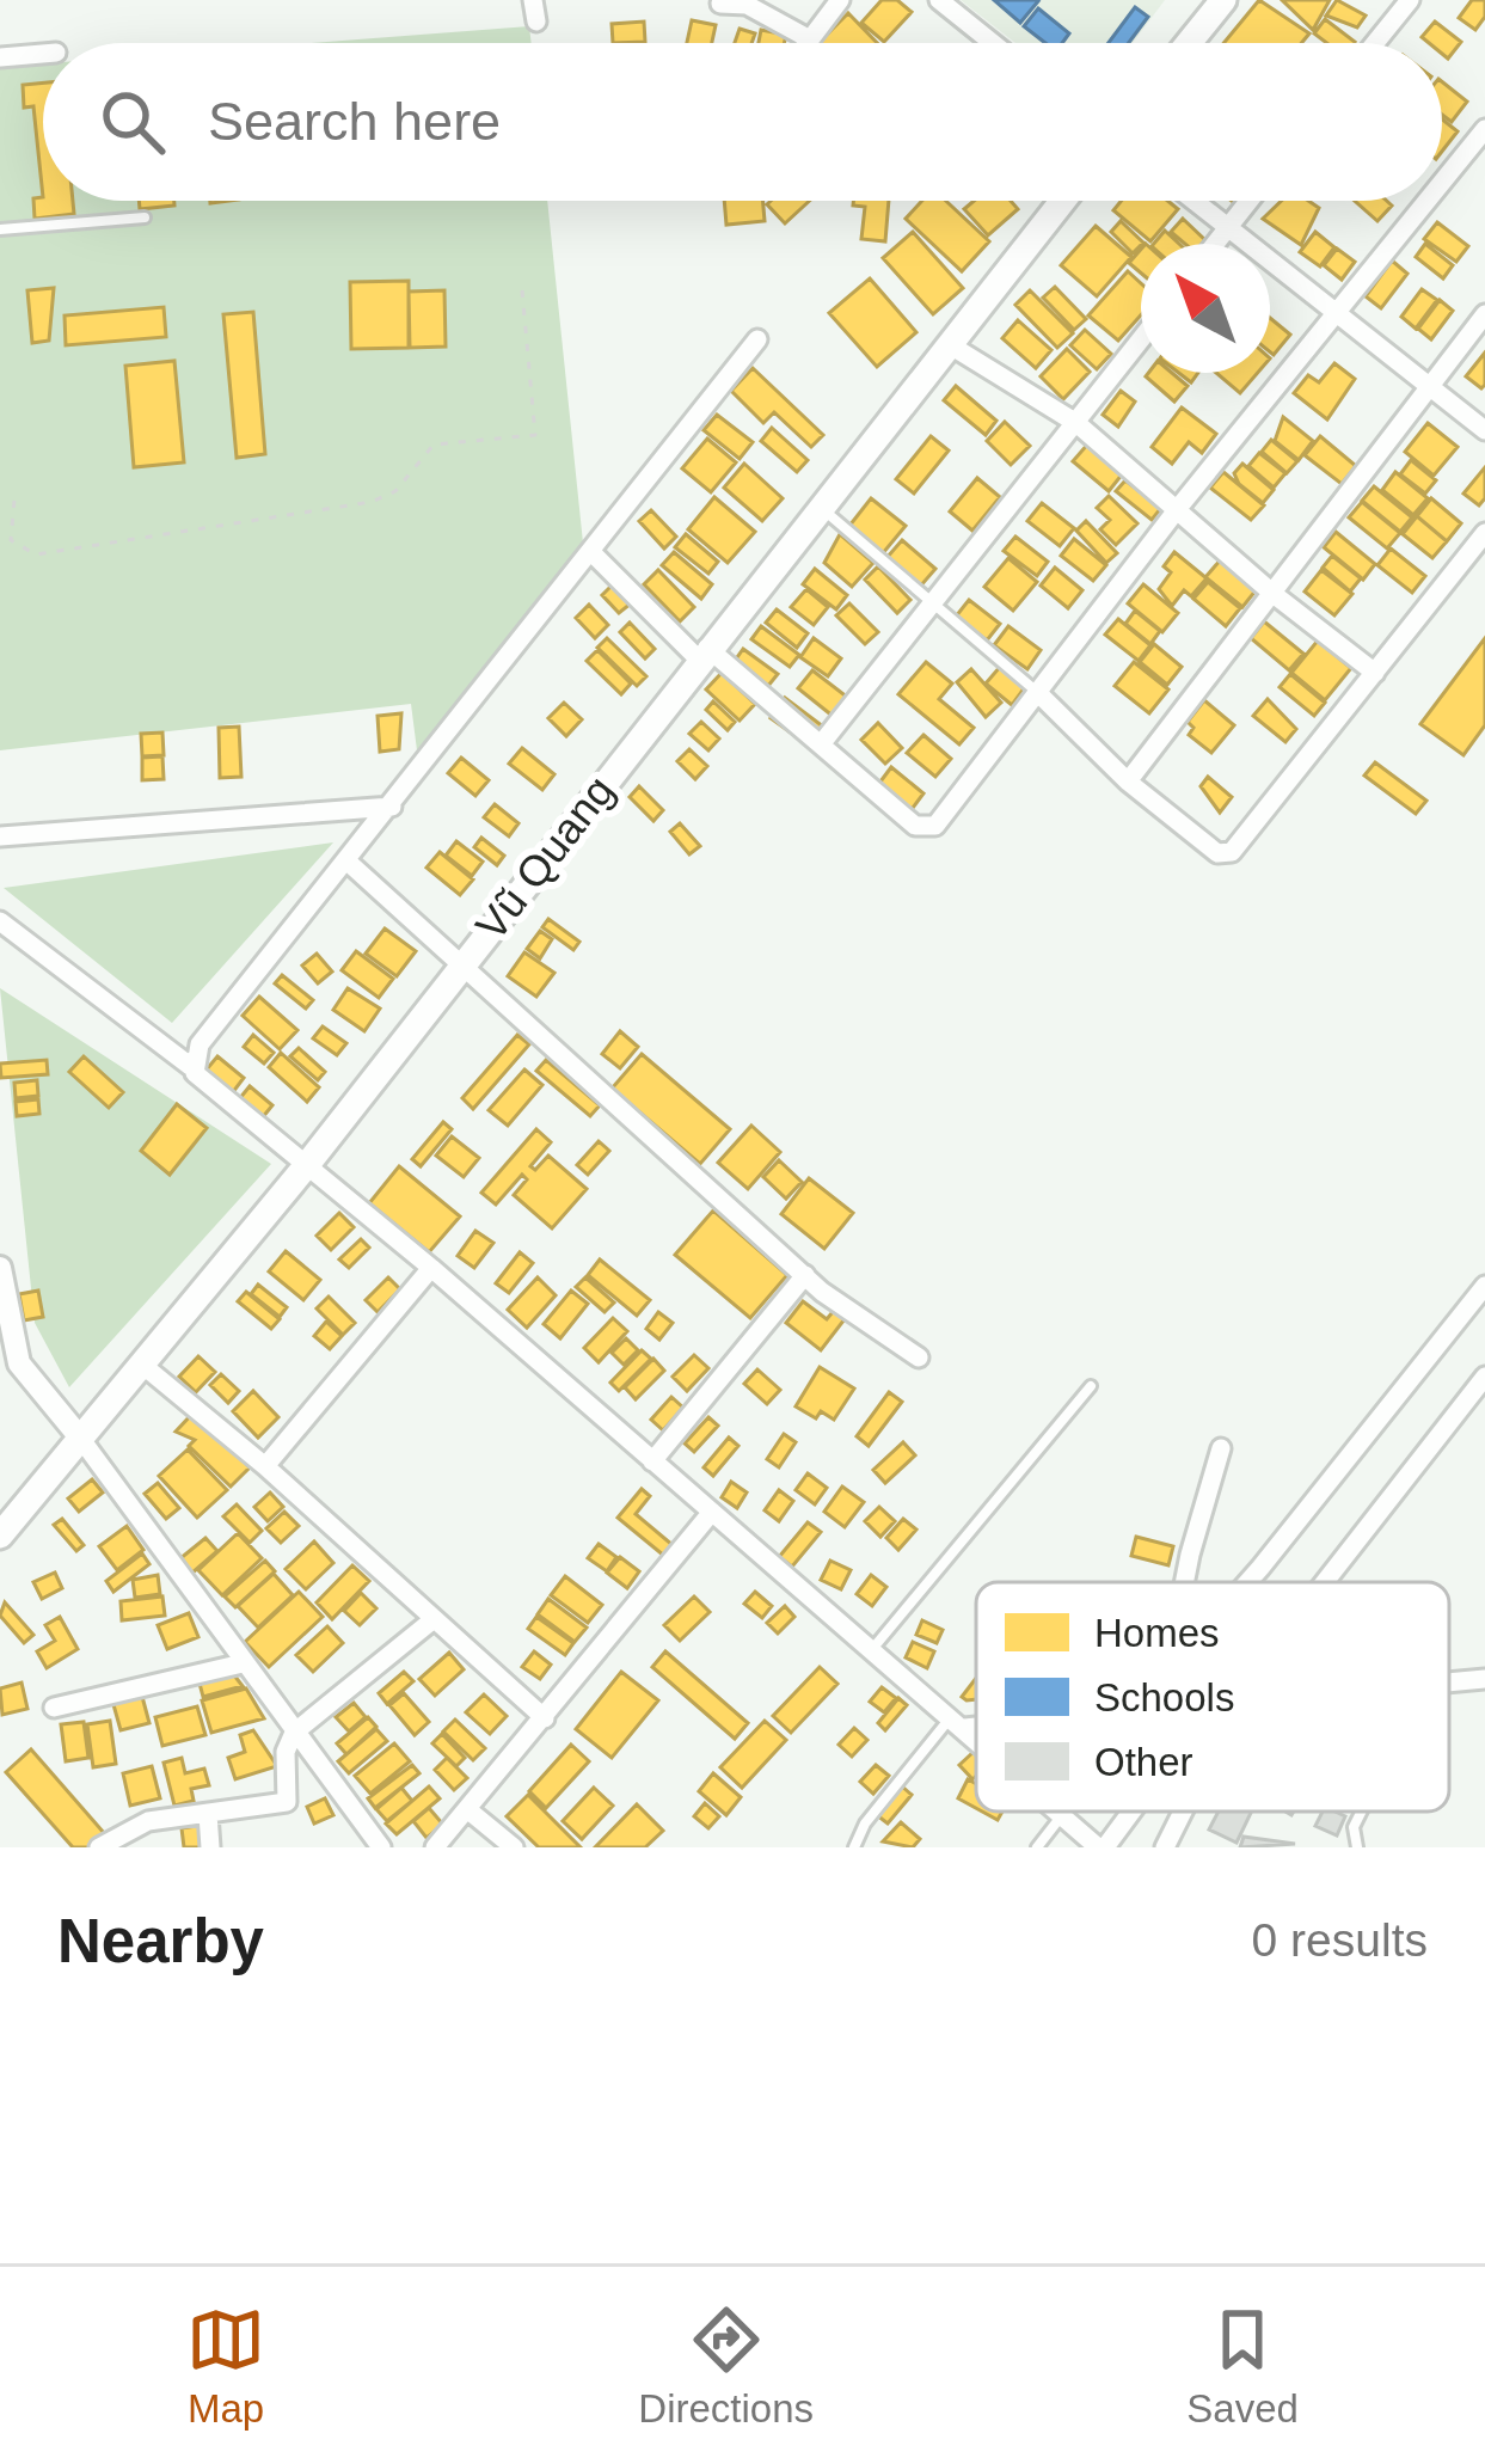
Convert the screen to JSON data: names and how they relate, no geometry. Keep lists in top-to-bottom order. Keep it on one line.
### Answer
{"streets":{"main road":["Vũ Quang"]},"legend":["Homes","Schools","Other"],"north":"top left","page":{"search":"Search here","heading":["Nearby","0 results"],"nav":["Map","Directions","Saved"]}}
